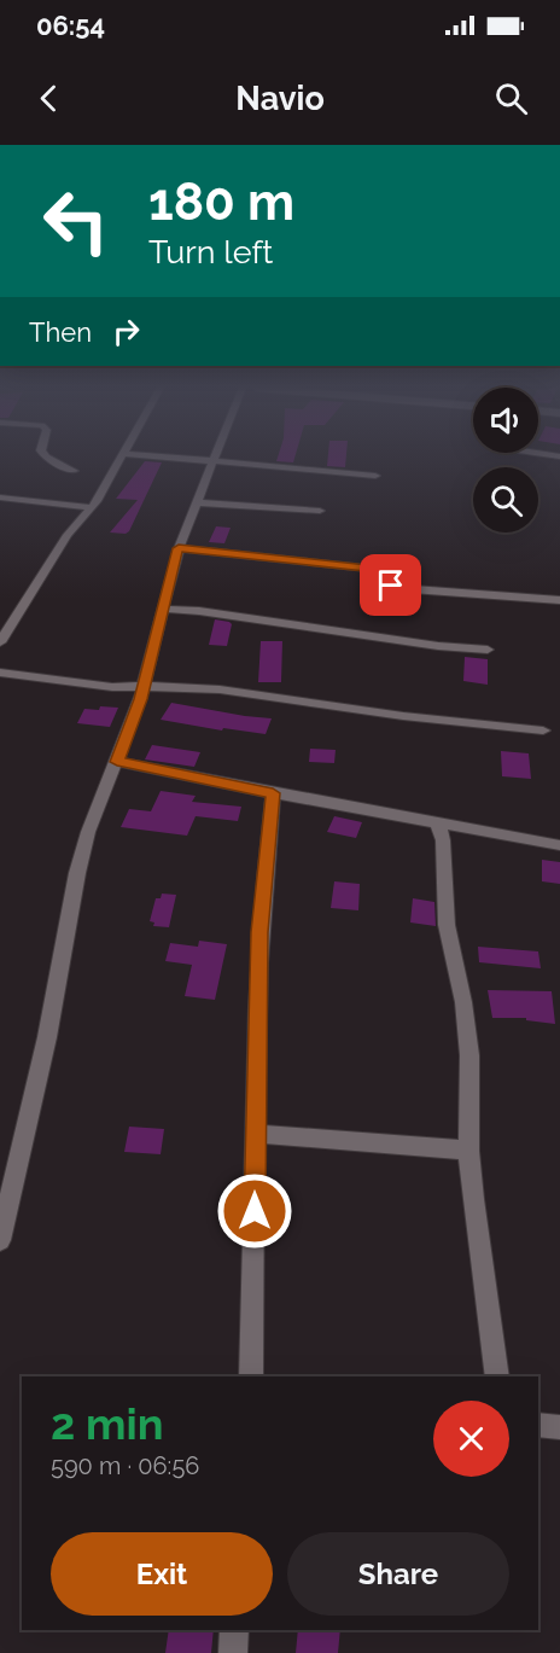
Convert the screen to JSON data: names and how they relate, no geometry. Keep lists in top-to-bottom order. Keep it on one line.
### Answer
{"page":{"status":"06:54","header":"Navio","turn":["180 m","Turn left"],"then":"Then","heading":["2 min","590 m · 06:56"],"buttons":["Exit","Share"]}}
